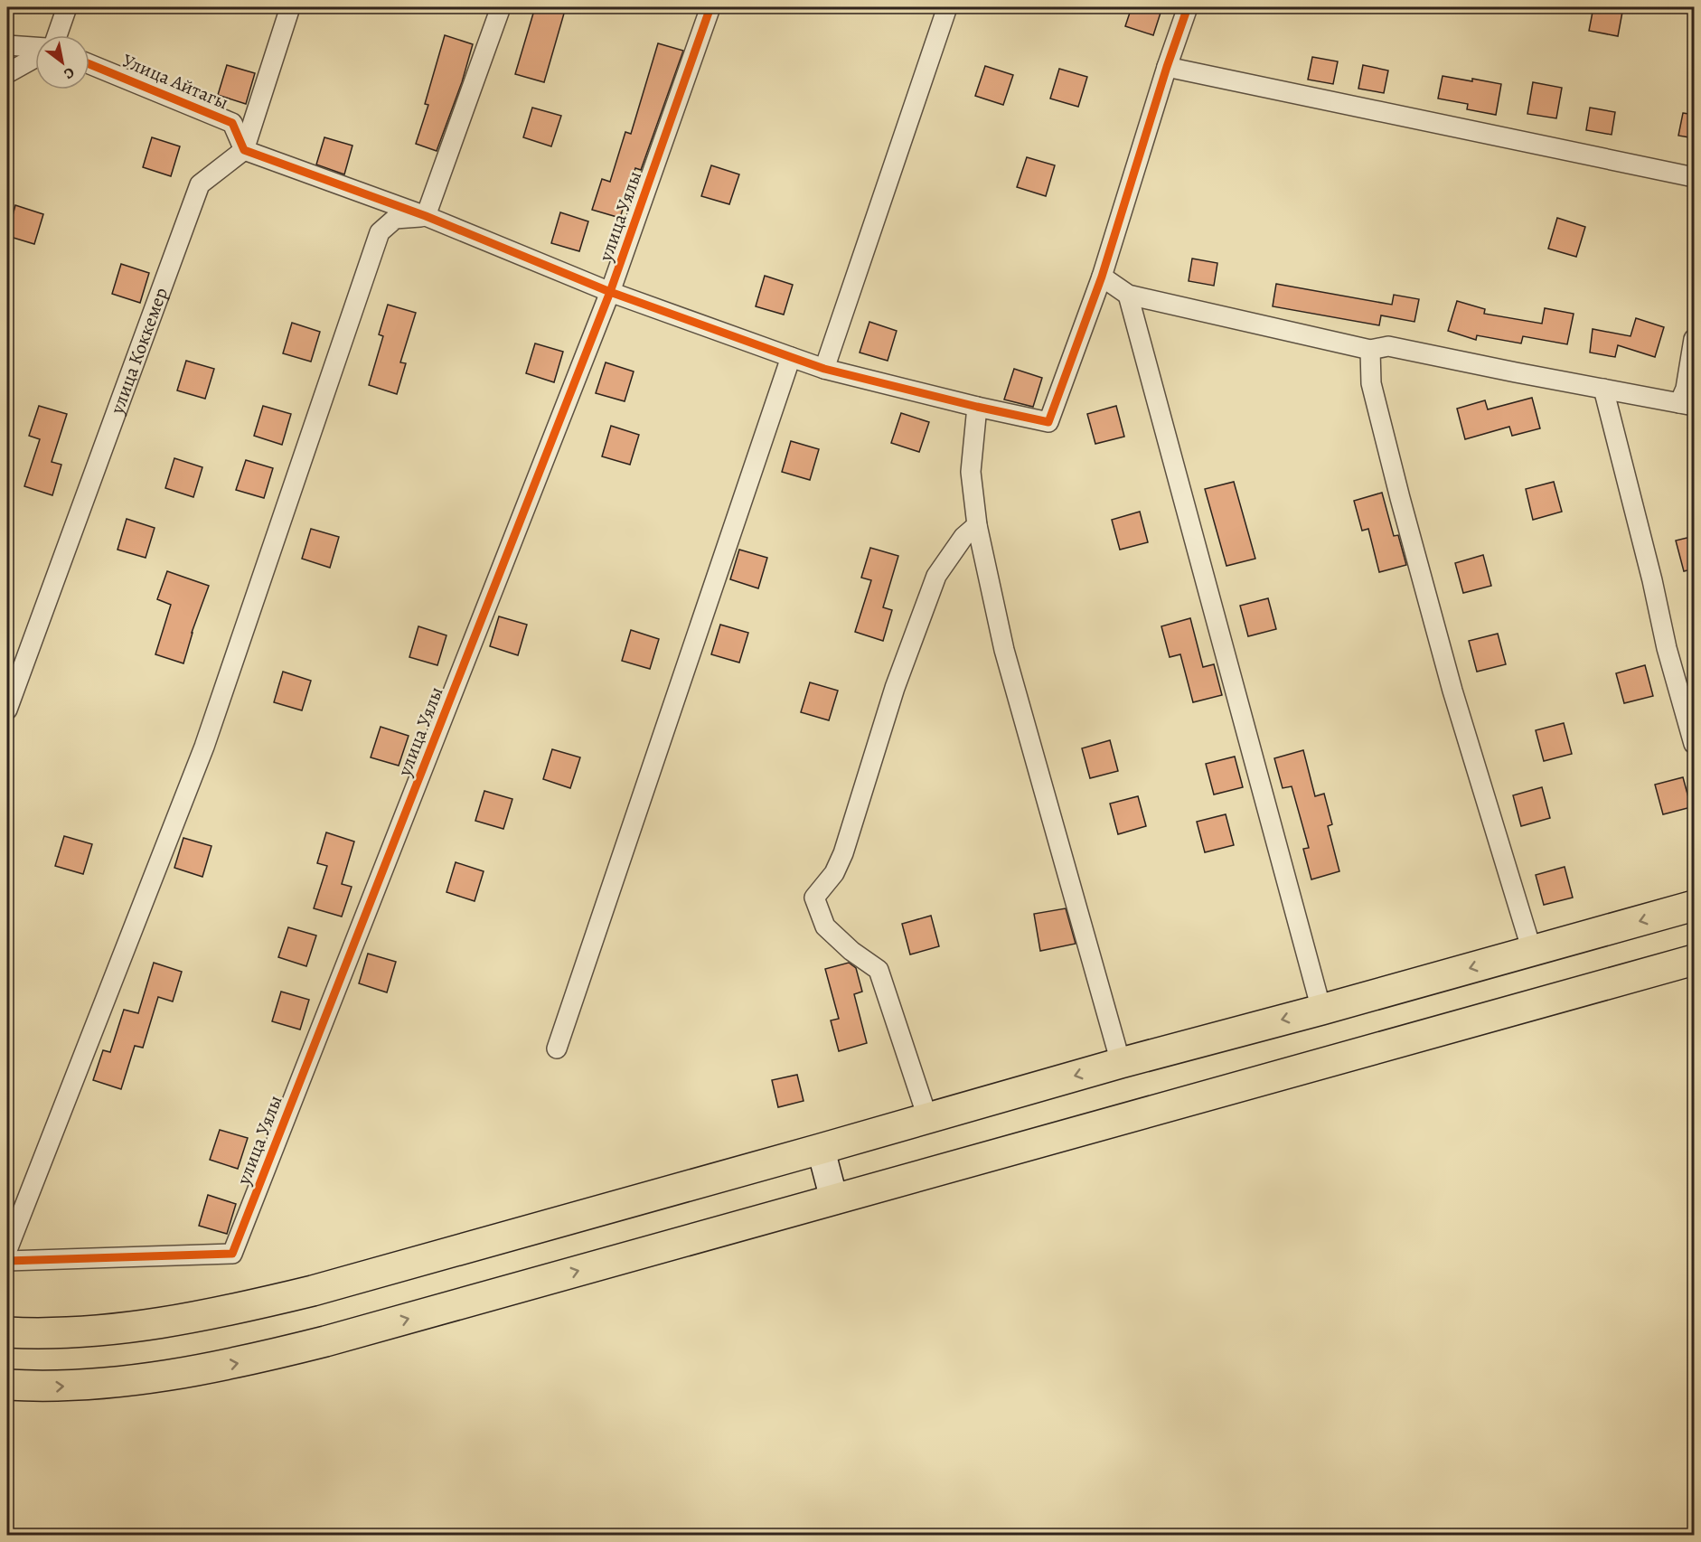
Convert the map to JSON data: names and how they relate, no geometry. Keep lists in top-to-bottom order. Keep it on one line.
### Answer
{"streets":{"street":["Улица Айтагы","улица Уялы","улица Коккемер"]},"crossings":[["Улица Айтагы","улица Коккемер"]],"north":"bottom right"}
